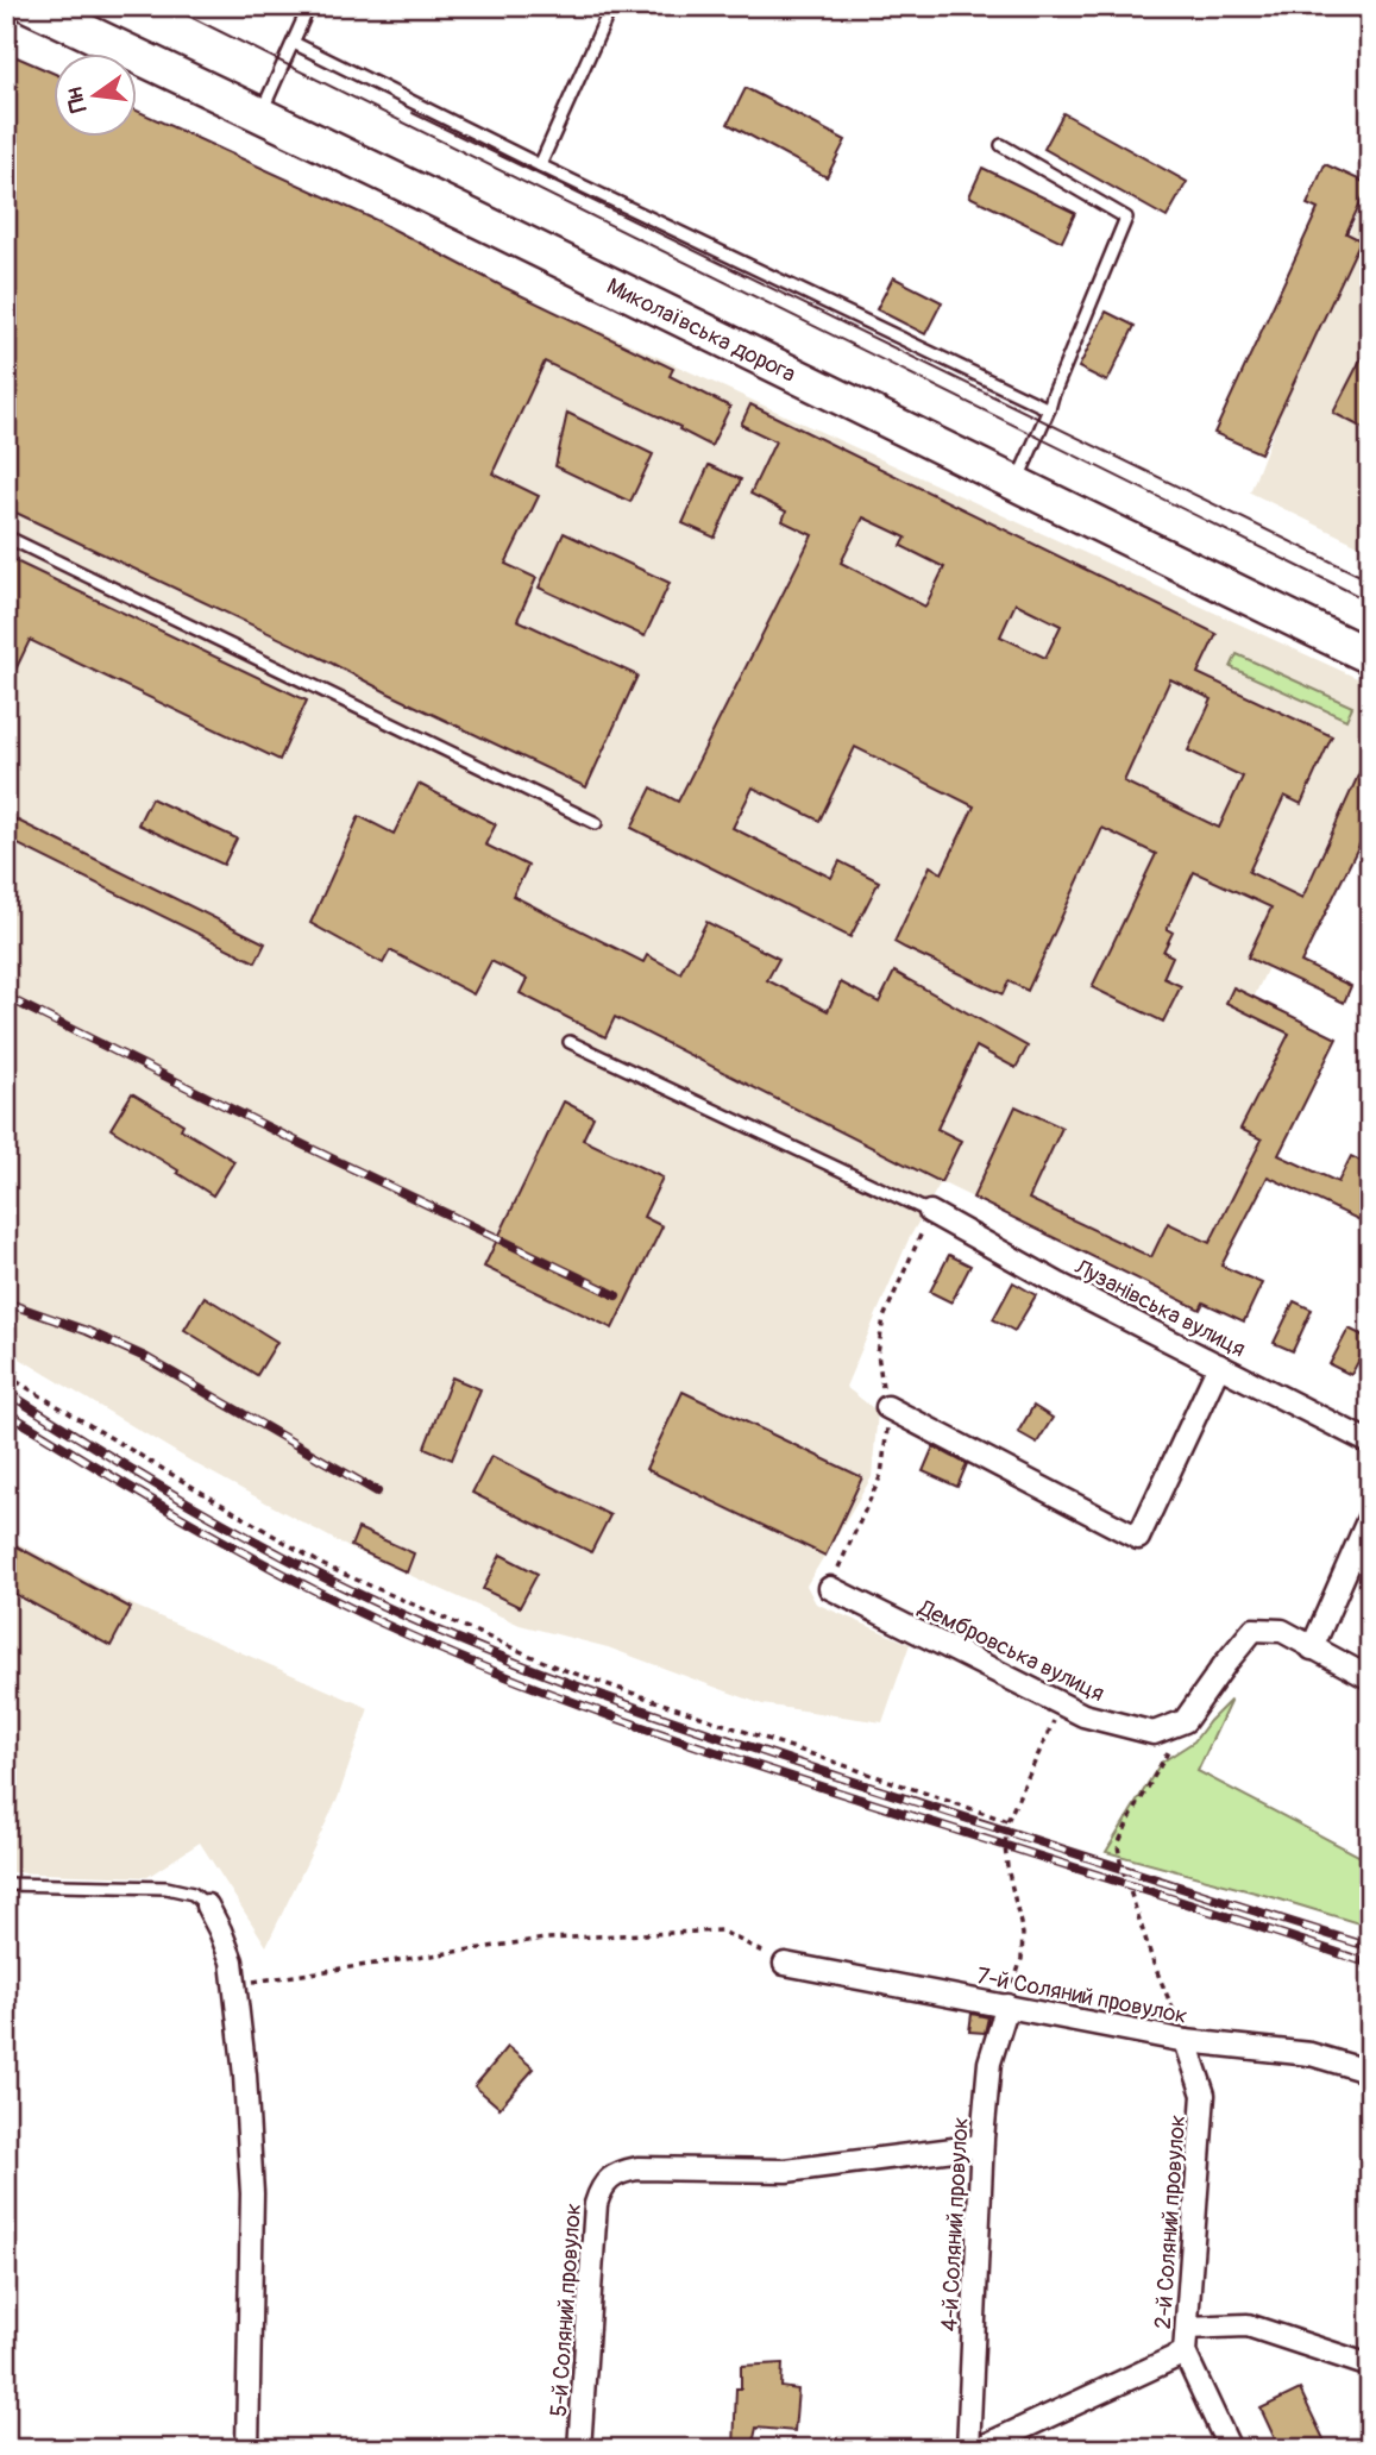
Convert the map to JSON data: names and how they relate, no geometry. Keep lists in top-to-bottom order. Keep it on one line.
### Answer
{"streets":{"main road":["Миколаївська дорога"],"street":["Лузанівська вулиця","Дембровська вулиця","7-й Соляний провулок","2-й Соляний провулок","4-й Соляний провулок","5-й Соляний провулок"]},"crossings":[["7-й Соляний провулок","2-й Соляний провулок"],["7-й Соляний провулок","4-й Соляний провулок"],["4-й Соляний провулок","5-й Соляний провулок"]],"north":"left"}
